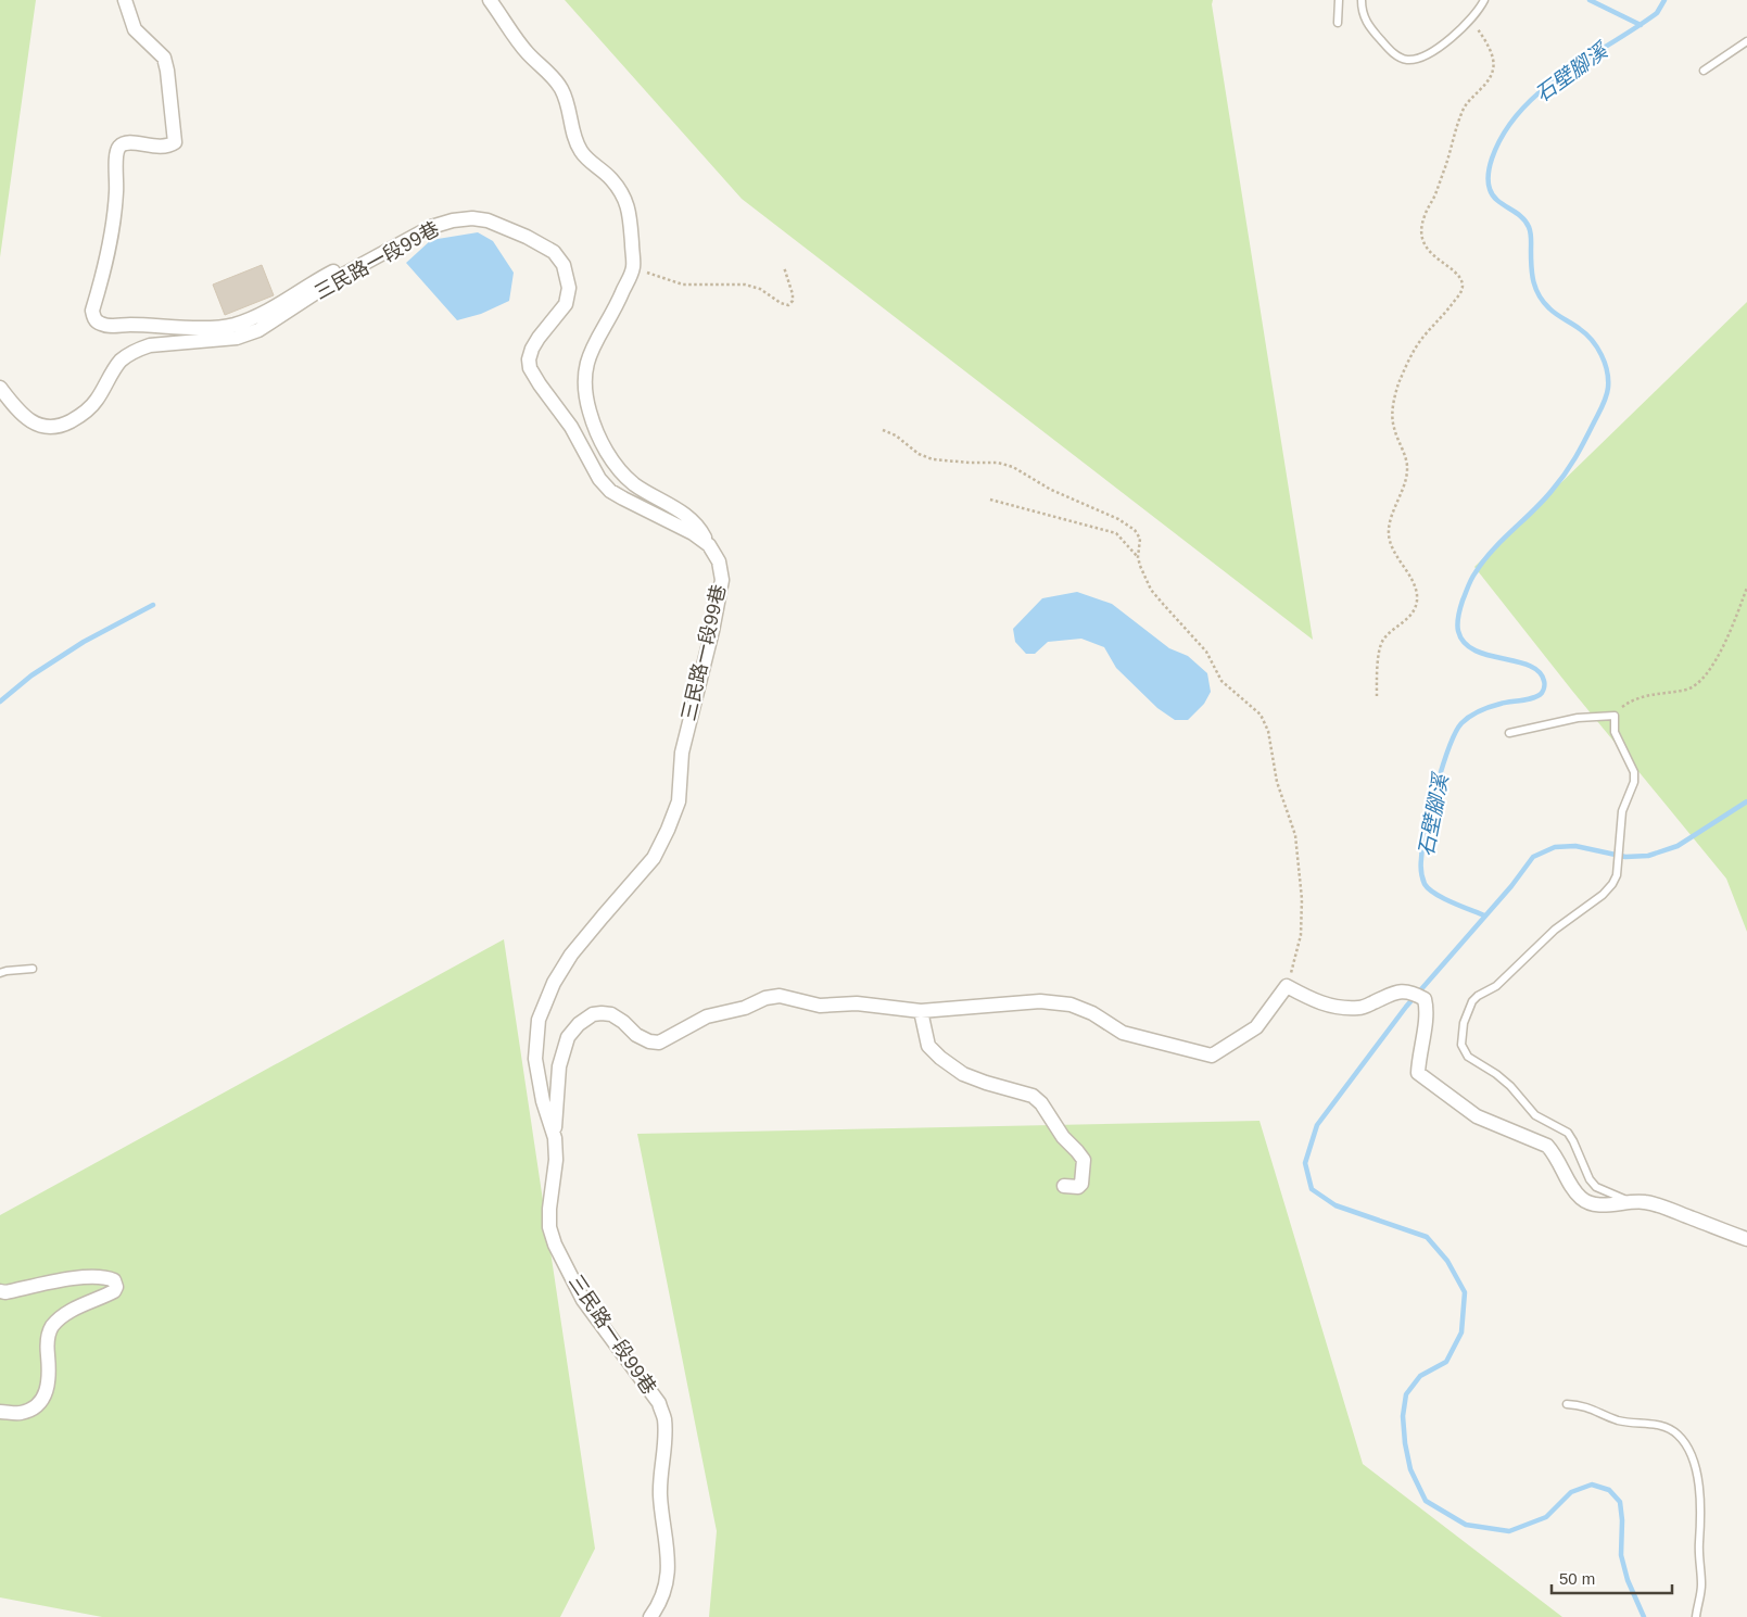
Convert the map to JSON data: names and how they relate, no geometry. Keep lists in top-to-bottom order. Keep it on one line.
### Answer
{"streets":{"street":["三民路一段99巷"]},"water":["石壁腳溪"],"scale_bar":"50 m"}
